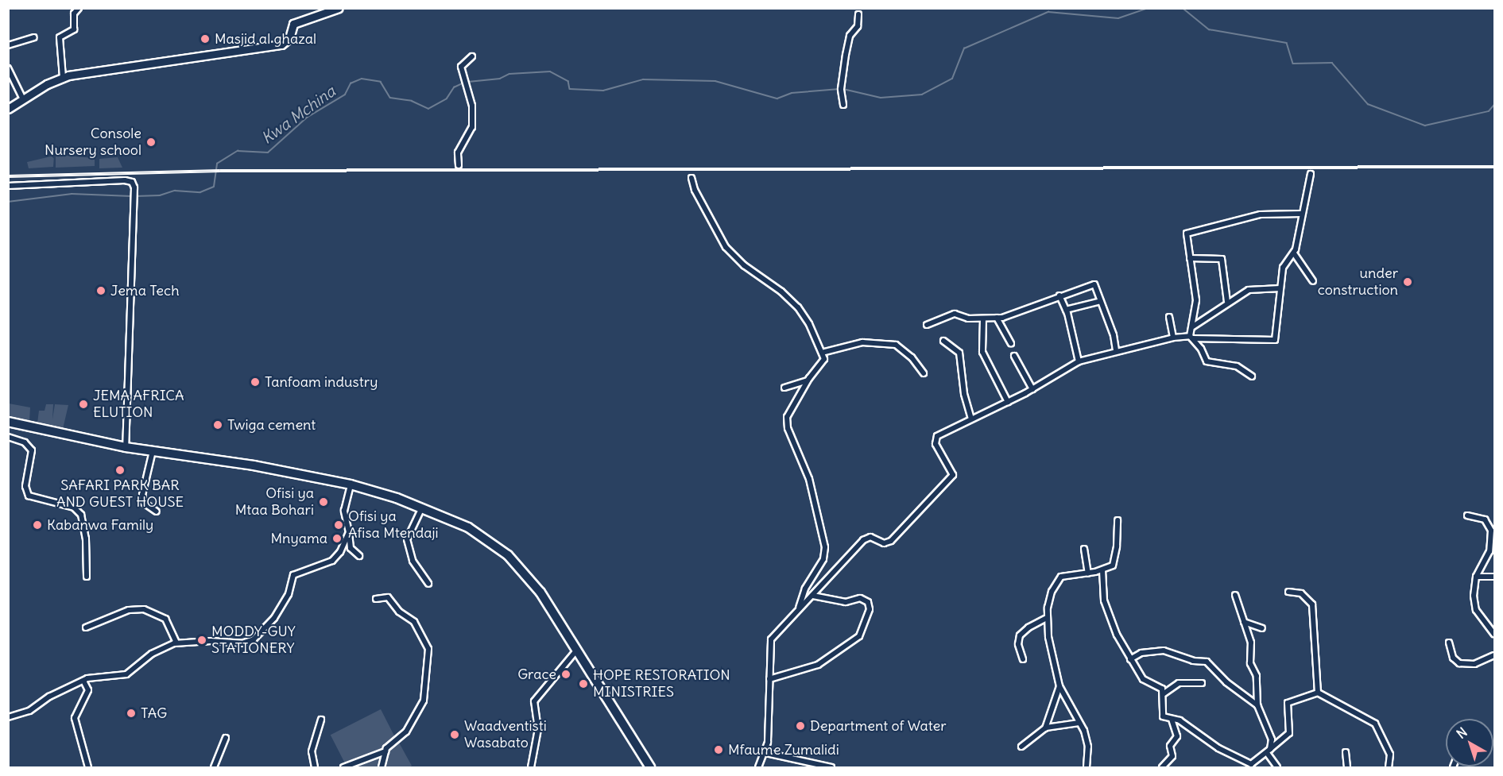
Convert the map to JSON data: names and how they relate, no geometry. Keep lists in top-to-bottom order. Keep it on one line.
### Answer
{"water":["Kwa Mchina"],"places":["Masjid al ghazal","Console Nursery school","under construction","Jema Tech","Tanfoam industry","JEMA AFRICA ELUTION","Twiga cement","SAFARI PARK BAR AND GUEST HOUSE","Ofisi ya Mtaa Bohari","Kabanwa Family","Ofisi ya Afisa Mtendaji","Mnyama","MODDY-GUY STATIONERY","Grace","HOPE RESTORATION MINISTRIES","TAG","Department of Water","Waadventisti Wasabato","Mfaume Zumalidi"],"north":"top left"}
